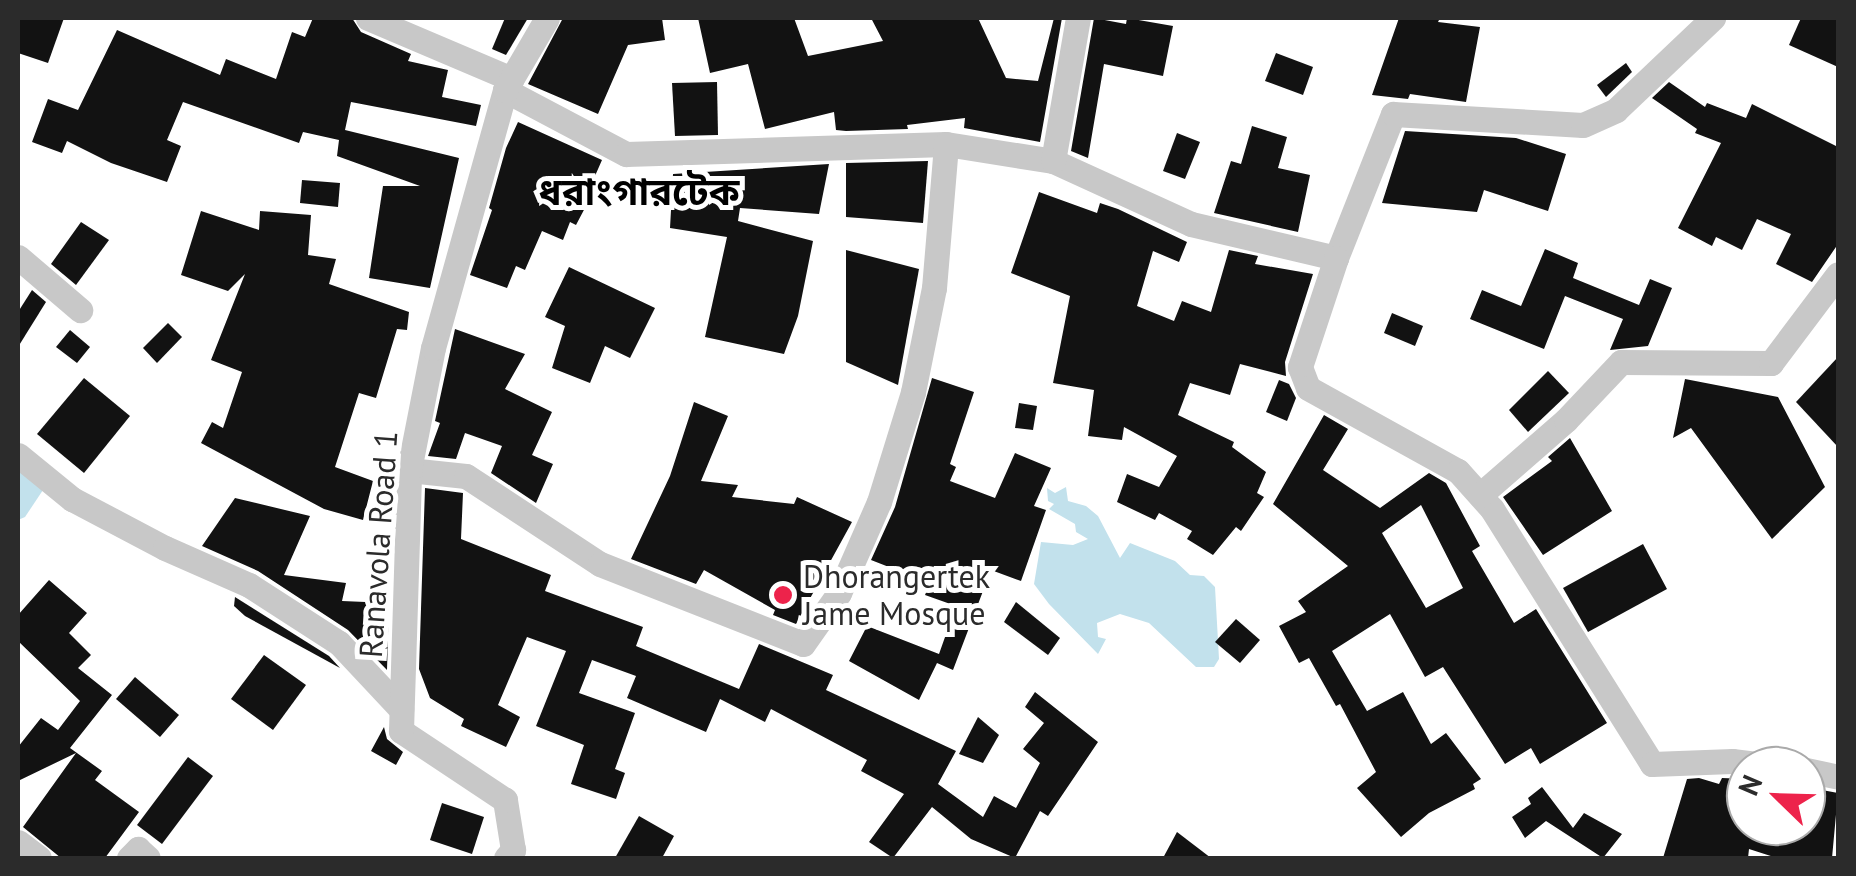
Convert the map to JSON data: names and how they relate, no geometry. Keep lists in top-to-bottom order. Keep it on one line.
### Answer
{"streets":{"street":["Ranavola Road 1"]},"districts":["ধরাংগারটেক"],"places":["Dhorangertek Jame Mosque"],"north":"top left"}
